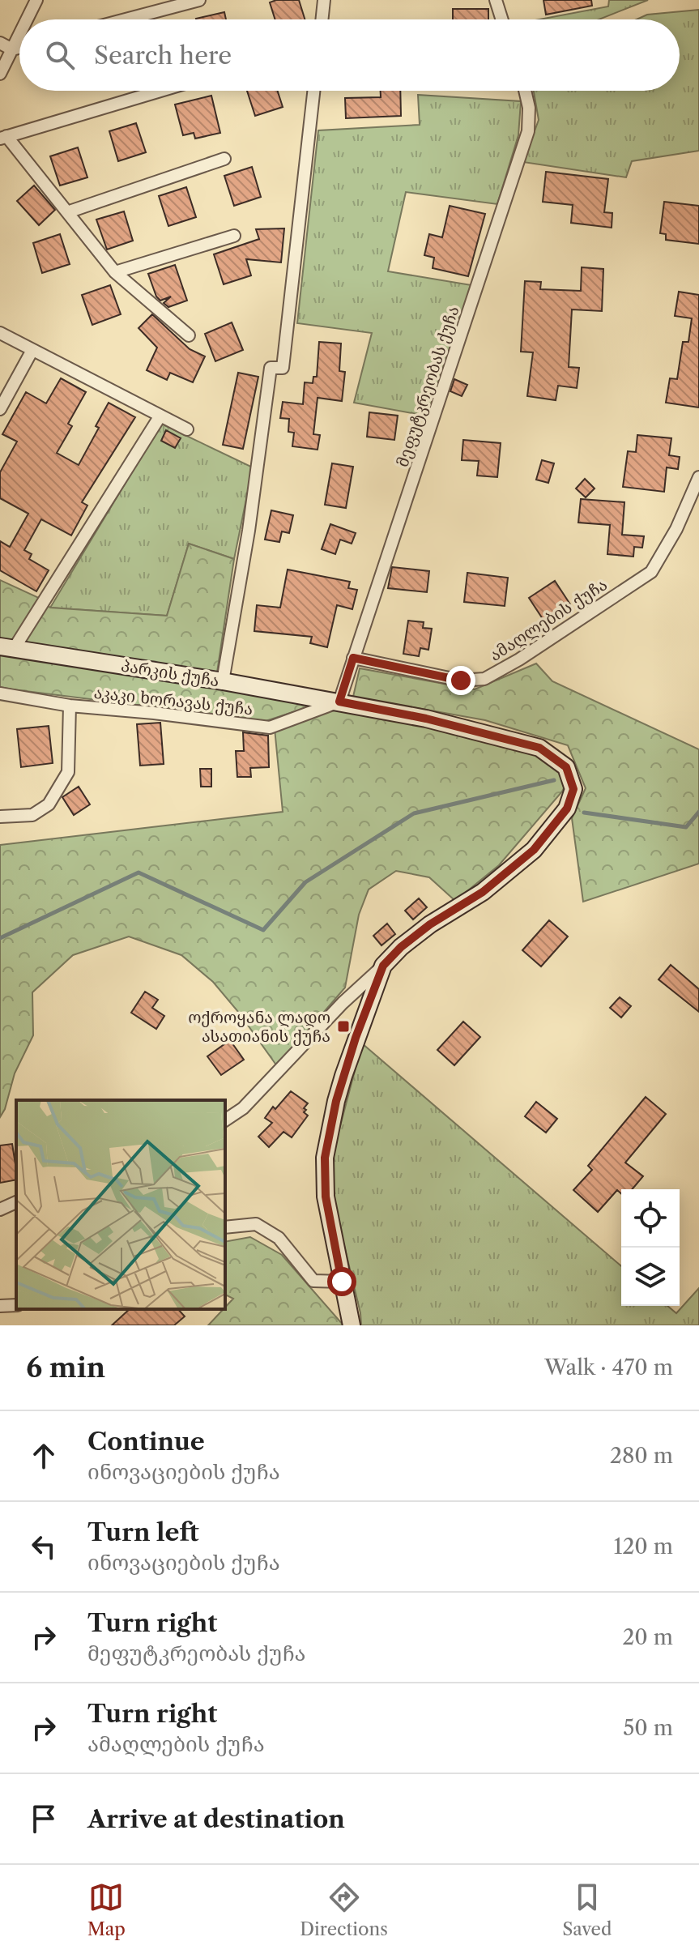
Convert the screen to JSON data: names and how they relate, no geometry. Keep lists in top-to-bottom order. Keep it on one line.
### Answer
{"streets":{"street":["მეფუტკრეობას ქუჩა","ამაღლების ქუჩა","პარკის ქუჩა","აკაკი ხორავას ქუჩა"]},"crossings":[["მეფუტკრეობას ქუჩა","ამაღლების ქუჩა"],["მეფუტკრეობას ქუჩა","პარკის ქუჩა"],["მეფუტკრეობას ქუჩა","აკაკი ხორავას ქუჩა"],["პარკის ქუჩა","აკაკი ხორავას ქუჩა"]],"places":{"transit":["ოქროყანა ლადო ასათიანის ქუჩა"]},"page":{"search":"Search here","heading":["6 min","Walk · 470 m"],"list":[["Continue","ინოვაციების ქუჩა","280 m"],["Turn left","ინოვაციების ქუჩა","120 m"],["Turn right","მეფუტკრეობას ქუჩა","20 m"],["Turn right","ამაღლების ქუჩა","50 m"],"Arrive at destination"],"nav":["Map","Directions","Saved"]}}
